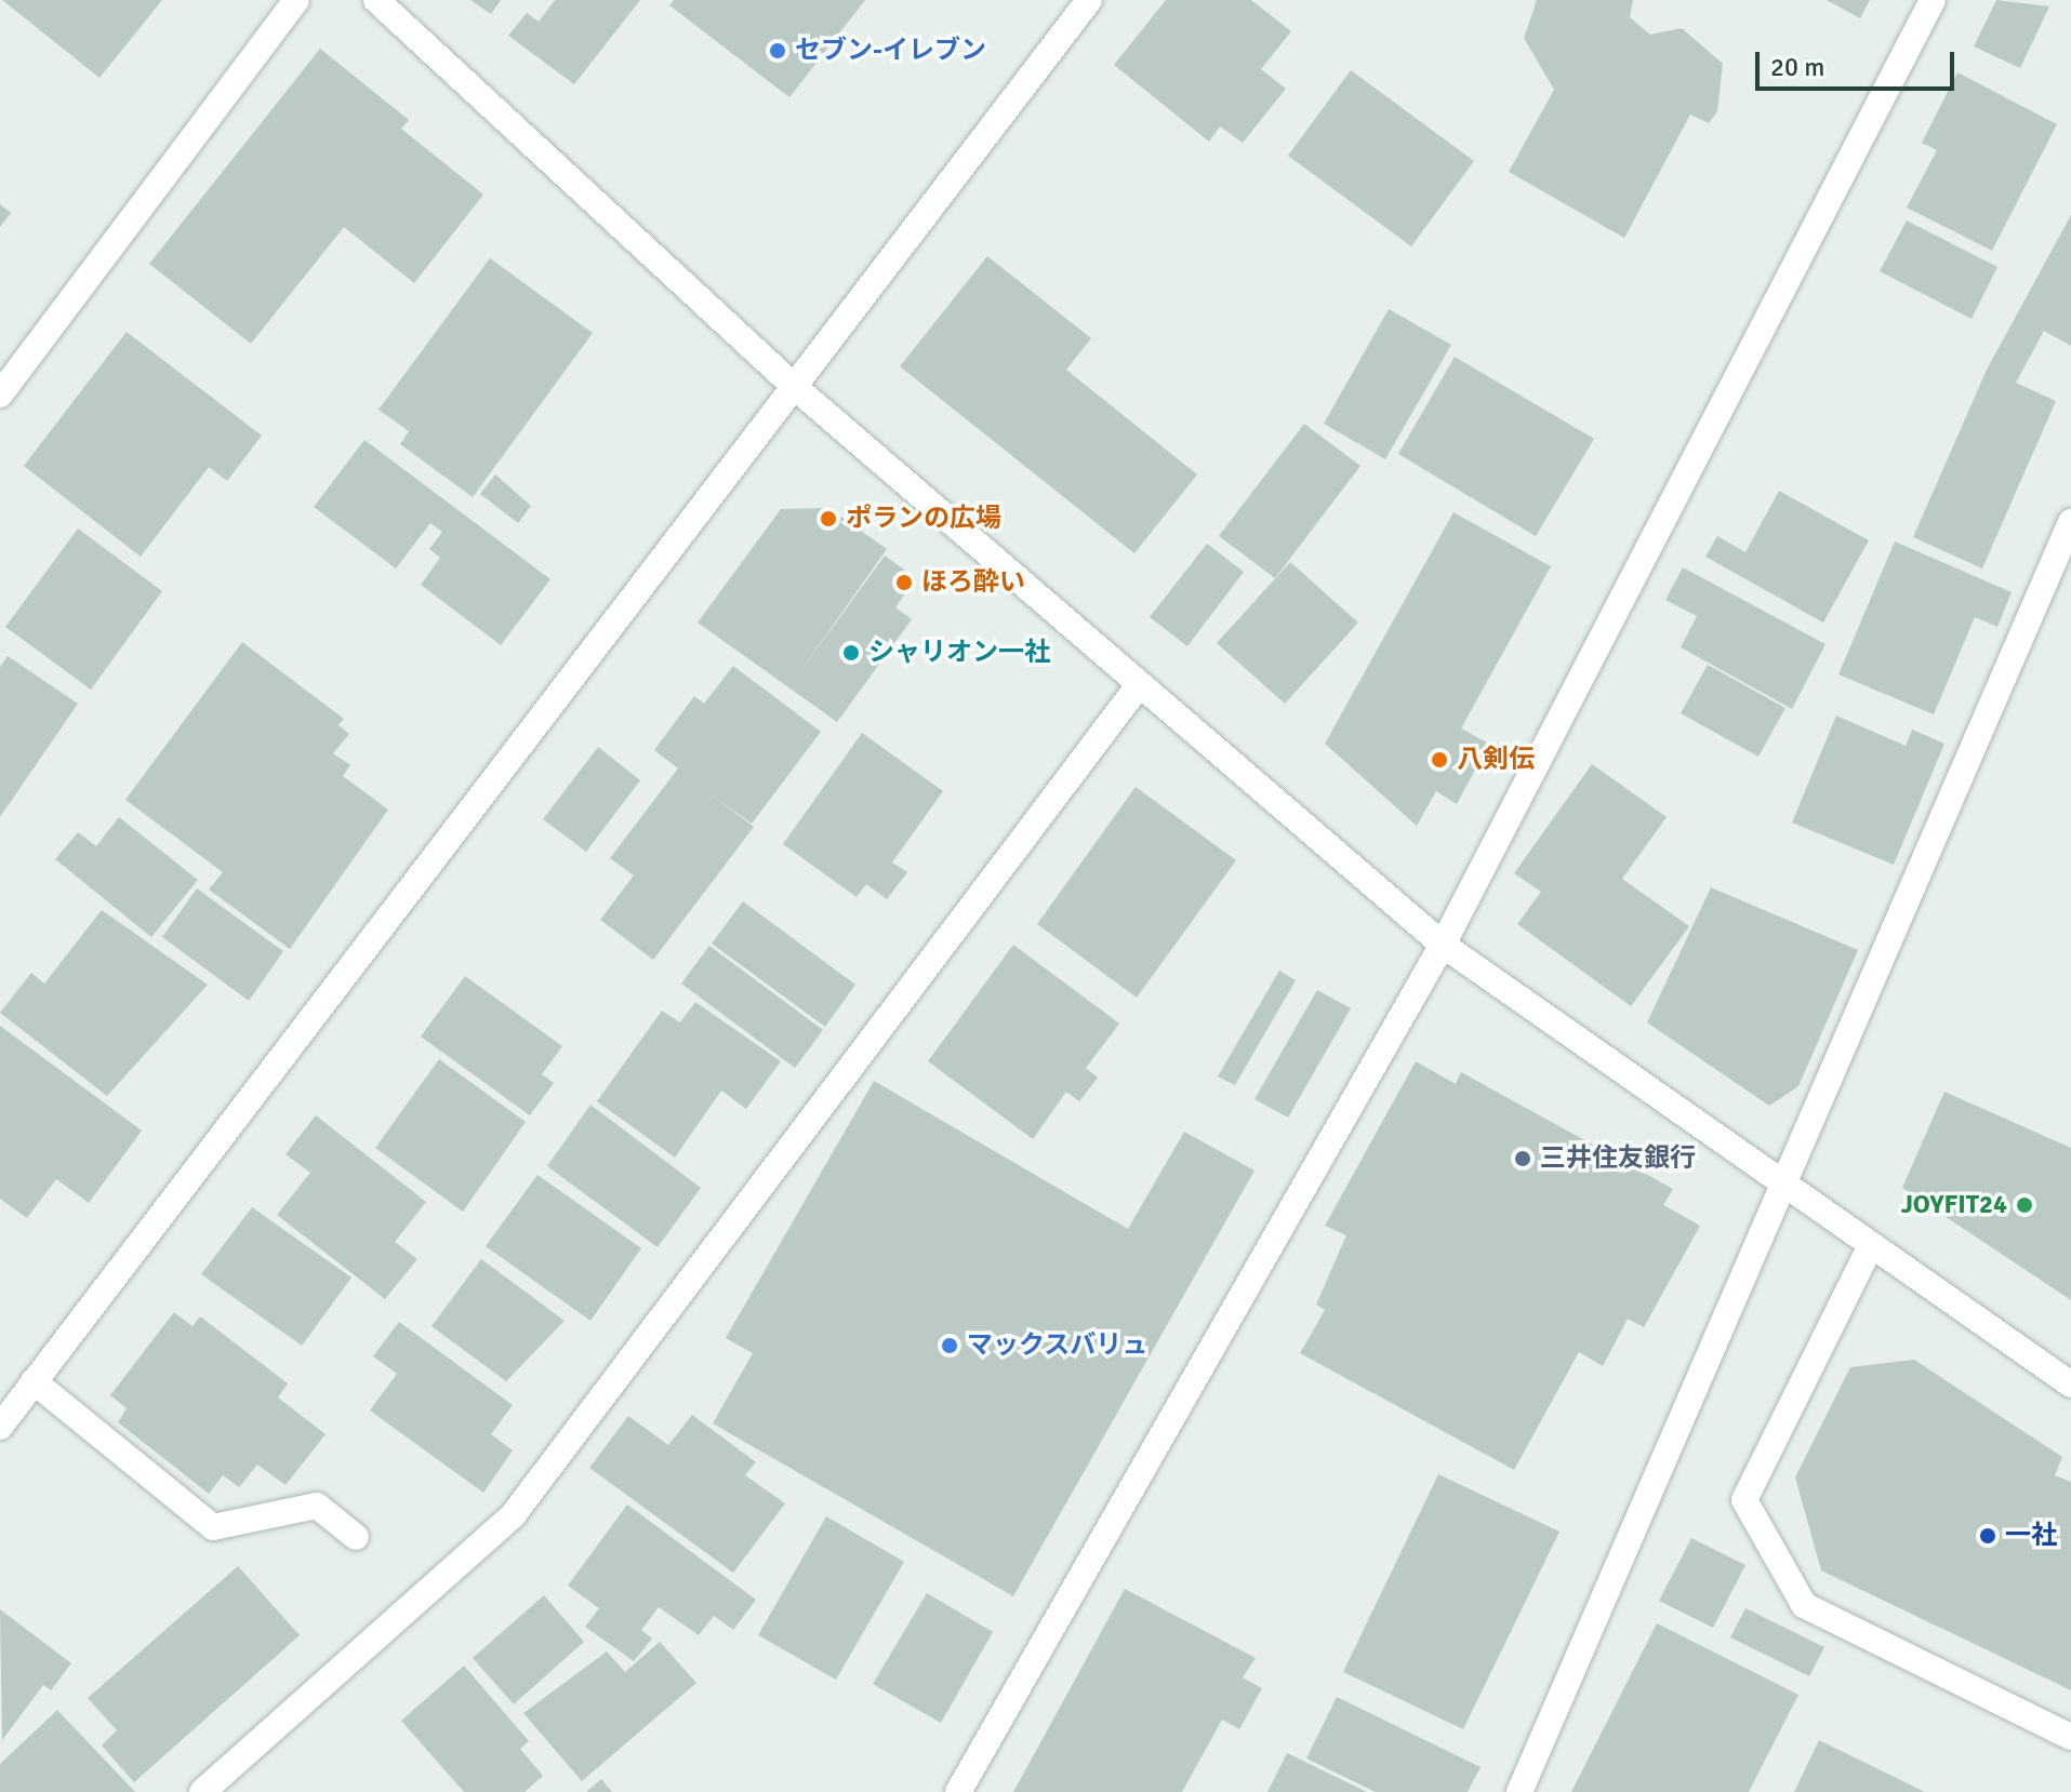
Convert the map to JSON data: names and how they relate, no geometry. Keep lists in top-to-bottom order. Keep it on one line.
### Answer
{"places":["セブン-イレブン","ポランの広場","ほろ酔い","シャリオン一社","八剣伝","三井住友銀行","JOYFIT24","マックスバリュ","一社"],"scale_bar":"20 m"}
